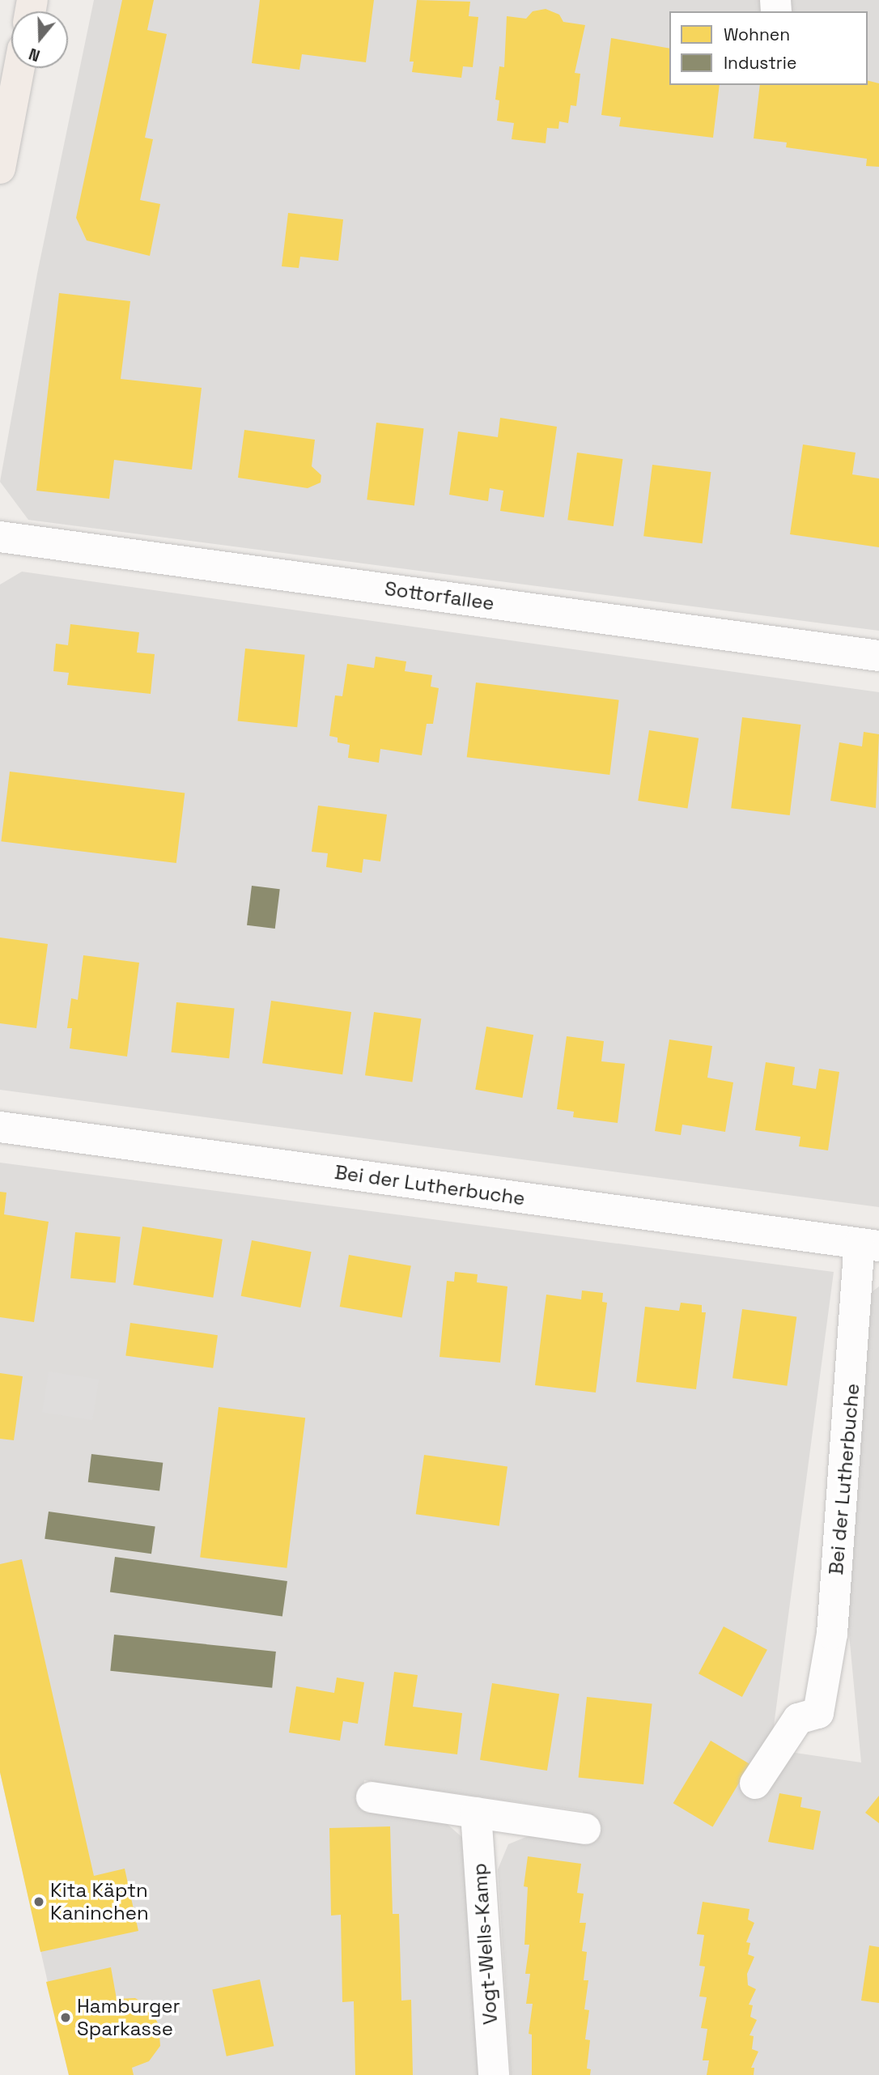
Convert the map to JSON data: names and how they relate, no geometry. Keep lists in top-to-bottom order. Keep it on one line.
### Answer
{"streets":{"street":["Sottorfallee","Bei der Lutherbuche","Vogt-Wells-Kamp"]},"places":["Kita Käptn Kaninchen","Hamburger Sparkasse"],"legend":["Wohnen","Industrie"],"north":"bottom"}
